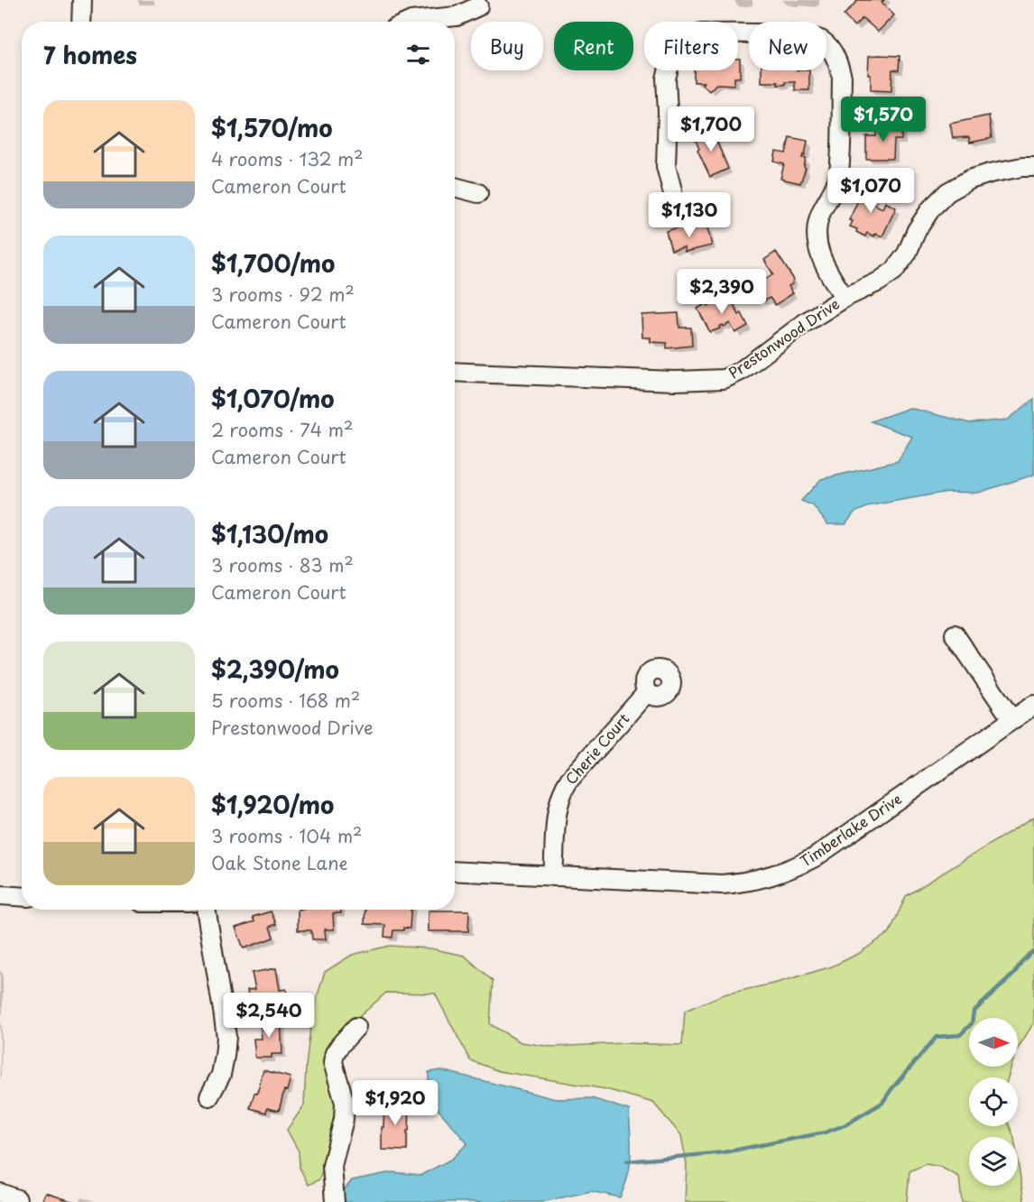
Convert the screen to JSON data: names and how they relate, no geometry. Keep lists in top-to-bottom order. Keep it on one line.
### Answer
{"streets":{"street":["Prestonwood Drive","Cherie Court","Timberlake Drive"]},"crossings":[["Cherie Court","Timberlake Drive"]],"north":"right","page":{"chip":["Buy","Rent","Filters","New"],"heading":"7 homes","list":[{"name":"$1,570/mo","note":"4 rooms · 132 m² · Cameron Court"},{"name":"$1,700/mo","note":"3 rooms · 92 m² · Cameron Court"},{"name":"$1,070/mo","note":"2 rooms · 74 m² · Cameron Court"},{"name":"$1,130/mo","note":"3 rooms · 83 m² · Cameron Court"},{"name":"$2,390/mo","note":"5 rooms · 168 m² · Prestonwood Drive"},{"name":"$1,920/mo","note":"3 rooms · 104 m² · Oak Stone Lane"}],"price":["$1,570","$1,700","$1,070","$1,130","$2,390","$2,540","$1,920"]}}
